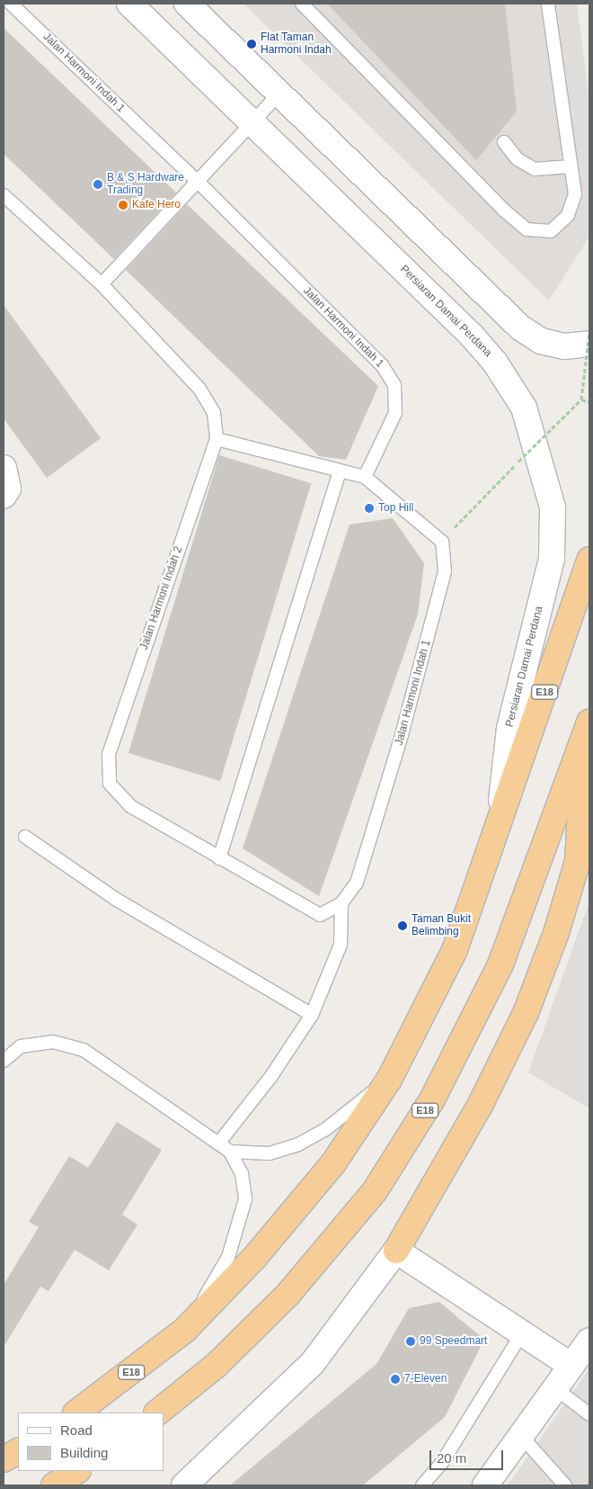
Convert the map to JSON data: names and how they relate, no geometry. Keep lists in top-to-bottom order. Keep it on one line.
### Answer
{"streets":{"highway":["E18"],"main road":["Persiaran Damai Perdana"],"lane":["Jalan Harmoni Indah 1","Jalan Harmoni Indah 2"]},"crossings":[["Jalan Harmoni Indah 1","Jalan Harmoni Indah 2"],["Persiaran Damai Perdana","E18"]],"places":["Flat Taman Harmoni Indah","B & S Hardware Trading","Kafe Hero","Top Hill","Taman Bukit Belimbing","99 Speedmart","7-Eleven"],"legend":["Road","Building"],"scale_bar":"20 m"}
